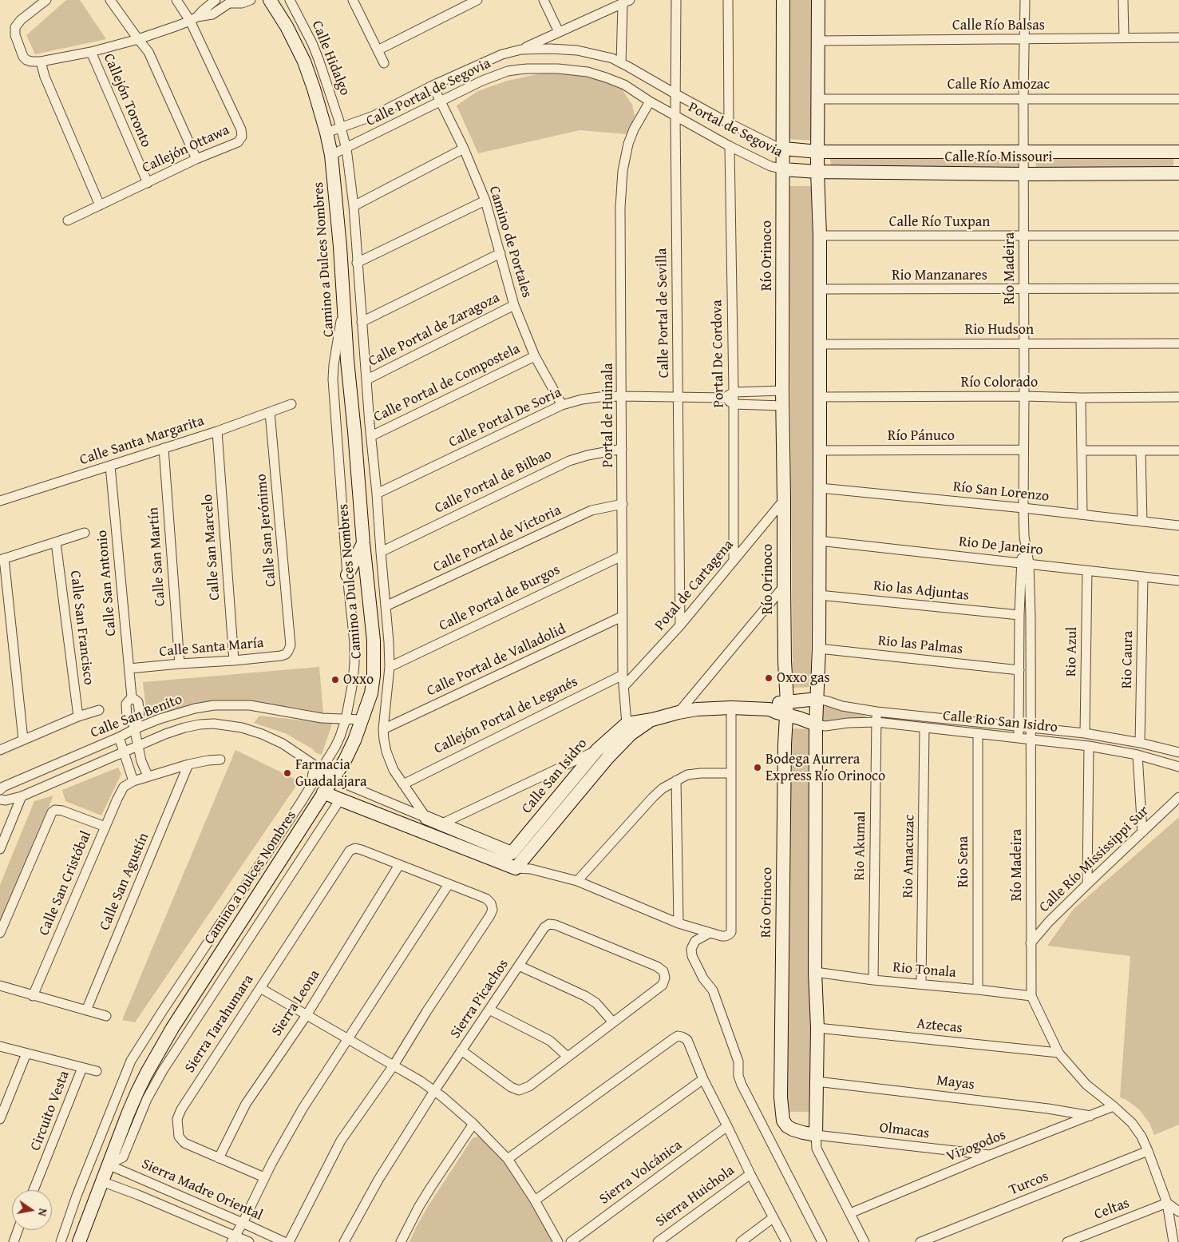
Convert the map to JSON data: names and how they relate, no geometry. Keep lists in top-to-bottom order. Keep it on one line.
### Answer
{"streets":{"street":["Calle Río Balsas","Calle Hidalgo","Calle Río Amozac","Calle Portal de Segovia","Callejón Toronto","Portal de Segovia","Callejón Ottawa","Calle Río Missouri","Calle Río Tuxpan","Camino de Portales","Río Orinoco","Camino a Dulces Nombres","Río Madeira","Rio Manzanares","Calle Portal de Sevilla","Calle Portal de Zaragoza","Rio Hudson","Portal De Cordova","Río Colorado","Calle Portal de Compostela","Portal de Huinala","Calle Portal De Soria","Río Pánuco","Calle Santa Margarita","Calle Portal de Bilbao","Río San Lorenzo","Calle San Jerónimo","Calle Portal de Victoria","Rio De Janeiro","Calle San Marcelo","Calle San Martín","Calle San Antonio","Potal de Cartagena","Rio las Adjuntas","Calle Portal de Burgos","Calle San Francisco","Rio las Palmas","Calle Santa María","Rio Azul","Rio Caura","Calle Portal de Valladolid","Callejón Portal de Leganés","Calle San Benito","Calle Rio San Isidro","Calle San Isidro","Rio Akumal","Rio Amacuzac","Calle Río Mississippi Sur","Rio Sena","Calle San Agustín","Calle San Cristóbal","Rio Tonala","Sierra Picachos","Sierra Leona","Sierra Tarahumara","Aztecas","Mayas","Circuito Vesta","Olmacas","Vizogodos","Sierra Volcánica","Turcos","Sierra Madre Oriental","Sierra Huichola","Celtas"]},"crossings":[["Calle Río Balsas","Río Madeira"],["Calle Hidalgo","Calle Portal de Segovia"],["Calle Río Amozac","Río Madeira"],["Calle Portal de Segovia","Portal de Segovia"],["Calle Portal de Segovia","Camino de Portales"],["Calle Portal de Segovia","Camino a Dulces Nombres"],["Calle Portal de Segovia","Calle Portal de Sevilla"],["Calle Portal de Segovia","Portal de Huinala"],["Callejón Toronto","Callejón Ottawa"],["Portal de Segovia","Calle Río Missouri"],["Portal de Segovia","Río Orinoco"],["Portal de Segovia","Calle Portal de Sevilla"],["Portal de Segovia","Portal De Cordova"],["Calle Río Missouri","Río Orinoco"],["Calle Río Missouri","Río Madeira"],["Calle Río Tuxpan","Río Madeira"],["Camino de Portales","Calle Portal de Zaragoza"],["Camino de Portales","Calle Portal de Compostela"],["Camino de Portales","Calle Portal De Soria"],["Río Orinoco","Potal de Cartagena"],["Río Orinoco","Olmacas"],["Camino a Dulces Nombres","Calle San Benito"],["Camino a Dulces Nombres","Sierra Madre Oriental"],["Río Madeira","Rio Manzanares"],["Río Madeira","Rio Hudson"],["Río Madeira","Río Colorado"],["Río Madeira","Río Pánuco"],["Río Madeira","Río San Lorenzo"],["Río Madeira","Rio De Janeiro"],["Río Madeira","Rio las Adjuntas"],["Río Madeira","Rio las Palmas"],["Río Madeira","Calle Rio San Isidro"],["Río Madeira","Calle Río Mississippi Sur"],["Río Madeira","Rio Tonala"],["Río Madeira","Aztecas"],["Río Madeira","Vizogodos"],["Río Madeira","Turcos"],["Río Madeira","Celtas"],["Calle Portal de Sevilla","Calle Portal De Soria"],["Calle Portal de Sevilla","Potal de Cartagena"],["Portal De Cordova","Potal de Cartagena"],["Portal de Huinala","Calle Portal De Soria"],["Portal de Huinala","Calle Portal de Bilbao"],["Portal de Huinala","Calle Portal de Victoria"],["Portal de Huinala","Potal de Cartagena"],["Portal de Huinala","Calle Portal de Burgos"],["Portal de Huinala","Calle Portal de Valladolid"],["Portal de Huinala","Callejón Portal de Leganés"],["Portal de Huinala","Calle San Isidro"],["Calle Santa Margarita","Calle San Jerónimo"],["Calle Santa Margarita","Calle San Marcelo"],["Calle Santa Margarita","Calle San Martín"],["Calle Santa Margarita","Calle San Antonio"],["Calle San Jerónimo","Calle Santa María"],["Rio De Janeiro","Rio Azul"],["Rio De Janeiro","Rio Caura"],["Calle San Marcelo","Calle Santa María"],["Calle San Martín","Calle Santa María"],["Calle San Antonio","Calle Santa María"],["Calle San Antonio","Calle San Benito"],["Rio Azul","Calle Rio San Isidro"],["Rio Caura","Calle Rio San Isidro"],["Calle Rio San Isidro","Rio Akumal"],["Calle Rio San Isidro","Rio Amacuzac"],["Calle Rio San Isidro","Rio Sena"],["Rio Akumal","Rio Tonala"],["Rio Amacuzac","Rio Tonala"],["Rio Sena","Rio Tonala"],["Sierra Leona","Sierra Tarahumara"],["Mayas","Vizogodos"],["Olmacas","Vizogodos"]],"places":["Oxxo gas","Oxxo","Bodega Aurrera Express Río Orinoco","Farmacia Guadalajara"],"north":"right"}
